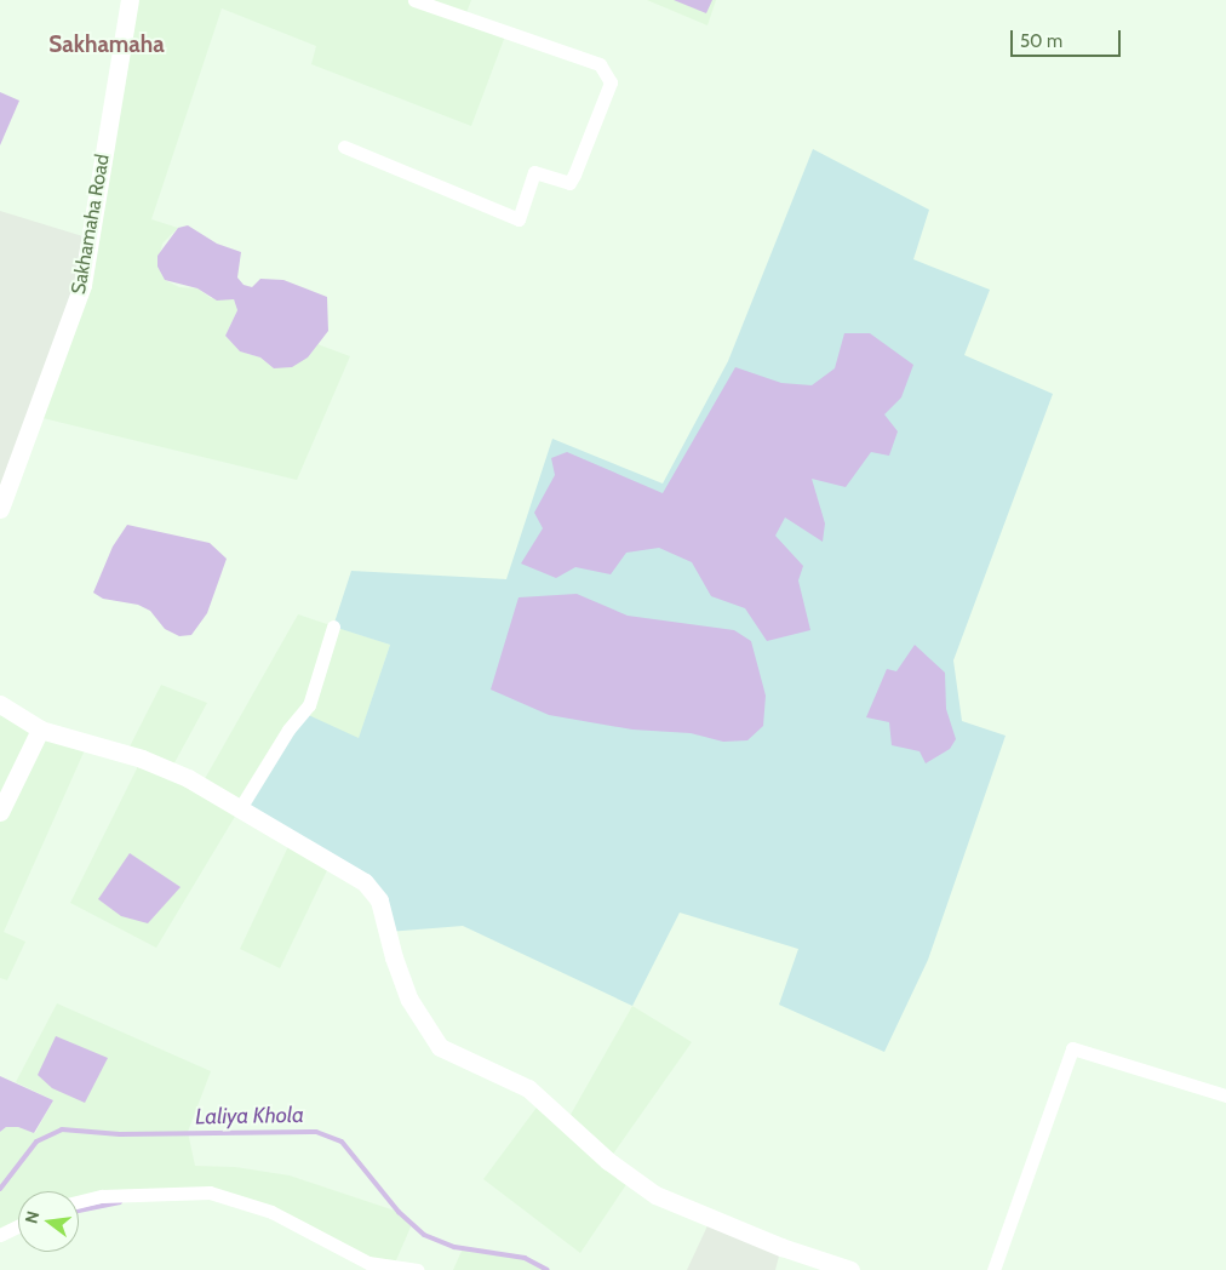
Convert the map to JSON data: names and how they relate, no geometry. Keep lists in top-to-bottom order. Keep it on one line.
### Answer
{"streets":{"street":["Sakhamaha Road"]},"districts":["Sakhamaha"],"water":["Laliya Khola"],"scale_bar":"50 m","north":"left"}
